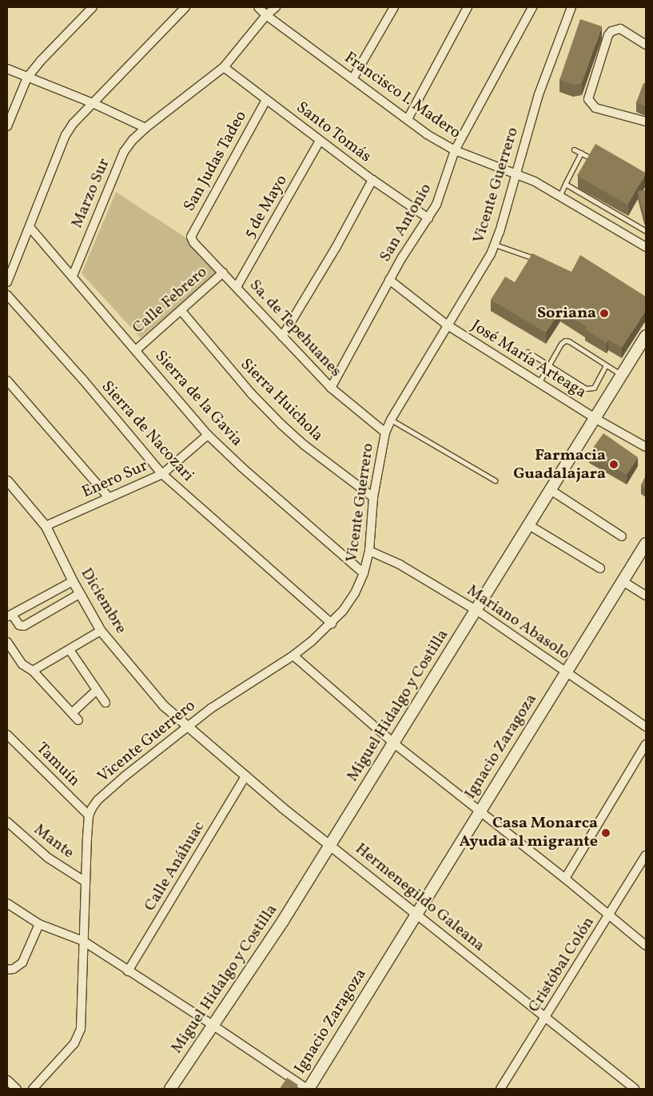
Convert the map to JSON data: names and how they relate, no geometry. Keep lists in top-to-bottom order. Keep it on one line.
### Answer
{"streets":{"main road":["Miguel Hidalgo y Costilla","Ignacio Zaragoza"],"street":["Francisco I. Madero","Santo Tomás","San Judas Tadeo","Vicente Guerrero","Marzo Sur","5 de Mayo","San Antonio","Calle Febrero","Sa. de Tepehuanes","José María Arteaga","Sierra de la Gavia","Sierra Huichola","Sierra de Nacozari","Enero Sur","Diciembre","Mariano Abasolo","Tamuín","Mante","Calle Anáhuac","Hermenegildo Galeana","Cristóbal Colón"]},"crossings":[["Francisco I. Madero","Vicente Guerrero"],["Francisco I. Madero","Marzo Sur"],["Francisco I. Madero","San Antonio"],["Santo Tomás","San Judas Tadeo"],["Santo Tomás","Marzo Sur"],["Santo Tomás","5 de Mayo"],["Santo Tomás","San Antonio"],["San Judas Tadeo","Sa. de Tepehuanes"],["Vicente Guerrero","Sa. de Tepehuanes"],["Vicente Guerrero","José María Arteaga"],["Vicente Guerrero","Sierra de la Gavia"],["Vicente Guerrero","Sierra Huichola"],["Vicente Guerrero","Sierra de Nacozari"],["Vicente Guerrero","Diciembre"],["Vicente Guerrero","Mariano Abasolo"],["Vicente Guerrero","Tamuín"],["Vicente Guerrero","Mante"],["Vicente Guerrero","Hermenegildo Galeana"],["Marzo Sur","Sierra de la Gavia"],["5 de Mayo","Sa. de Tepehuanes"],["San Antonio","Sa. de Tepehuanes"],["San Antonio","José María Arteaga"],["Calle Febrero","Sa. de Tepehuanes"],["Calle Febrero","Sierra de la Gavia"],["Calle Febrero","Sierra Huichola"],["José María Arteaga","Miguel Hidalgo y Costilla"],["Sierra de la Gavia","Enero Sur"],["Sierra de Nacozari","Enero Sur"],["Enero Sur","Diciembre"],["Diciembre","Hermenegildo Galeana"],["Mariano Abasolo","Miguel Hidalgo y Costilla"],["Mariano Abasolo","Ignacio Zaragoza"],["Miguel Hidalgo y Costilla","Hermenegildo Galeana"],["Ignacio Zaragoza","Hermenegildo Galeana"],["Calle Anáhuac","Hermenegildo Galeana"],["Hermenegildo Galeana","Cristóbal Colón"]],"places":["Soriana","Farmacia Guadalajara","Casa Monarca Ayuda al migrante"]}
